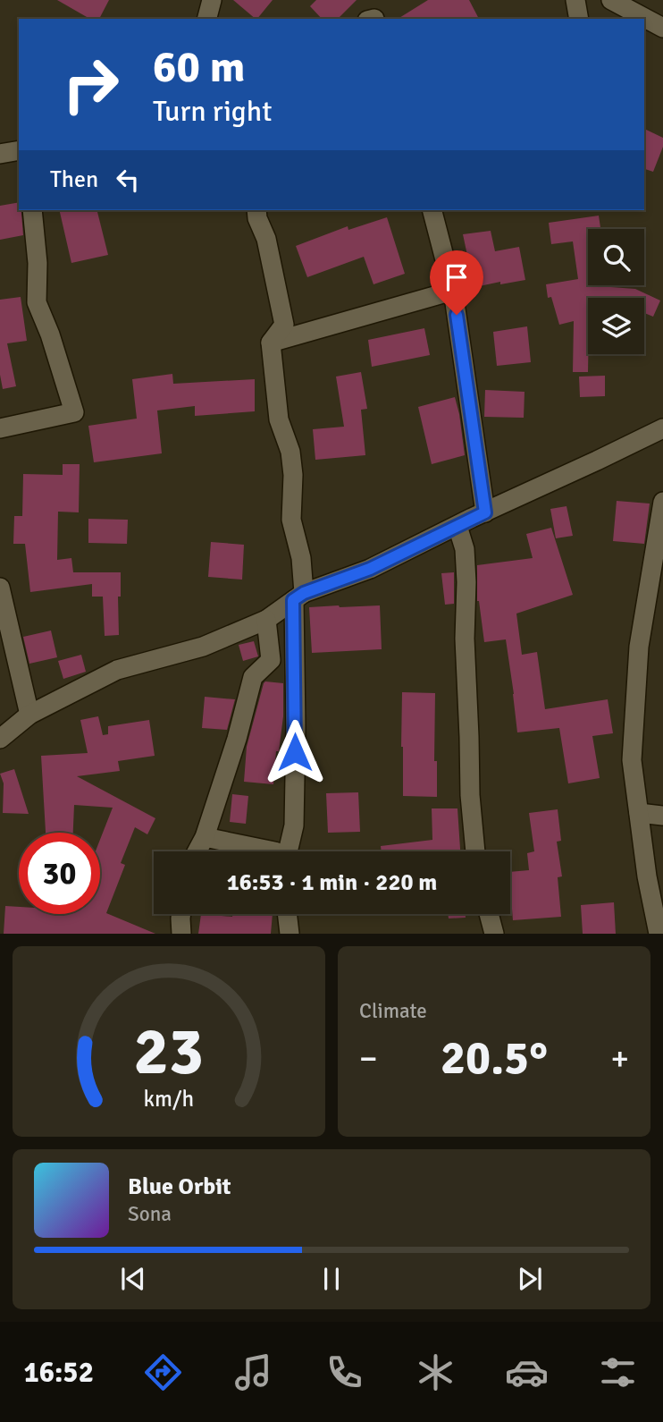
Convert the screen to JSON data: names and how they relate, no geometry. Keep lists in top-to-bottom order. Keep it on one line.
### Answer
{"page":{"turn":["60 m","Turn right"],"then":"Then","limit":"30","trip":"16:53 · 1 min · 220 m","tile":"Climate","heat":["−","20.5°","+"],"song":["Blue Orbit","Sona"],"tabs":"16:52","gauge":["23","km/h"]}}
